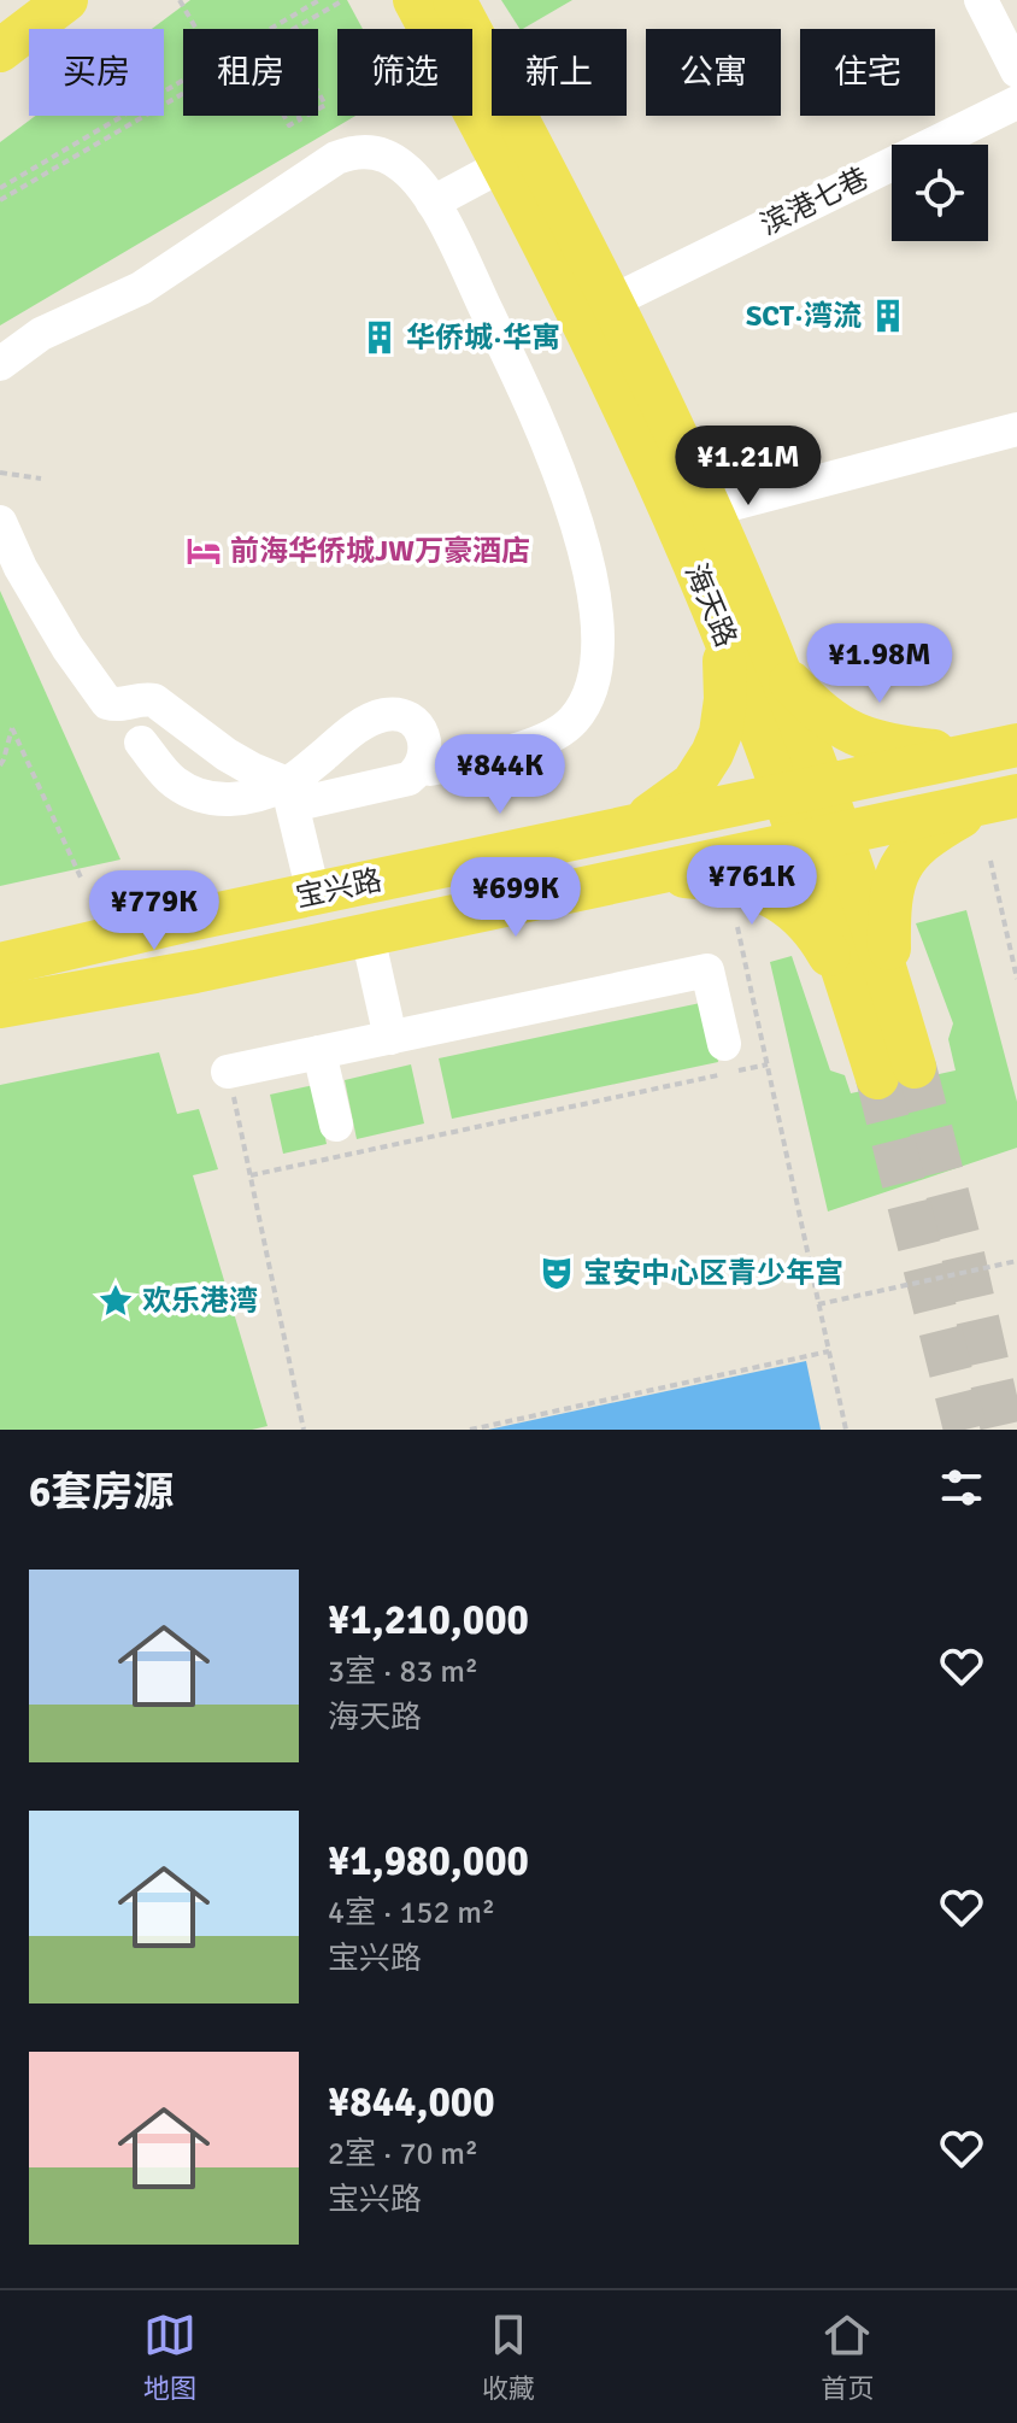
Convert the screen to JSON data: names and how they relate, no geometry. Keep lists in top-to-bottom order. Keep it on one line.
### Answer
{"streets":{"main road":["海天路","宝兴路"],"street":["滨港七巷"]},"crossings":[["滨港七巷","海天路"],["海天路","宝兴路"]],"places":{"building":["SCT·湾流","华侨城·华寓"],"hotel":["前海华侨城JW万豪酒店"],"theatre":["宝安中心区青少年宫"],"place":["欢乐港湾"]},"page":{"chip":["买房","租房","筛选","新上","公寓","住宅"],"price":["¥1.21M","¥1.98M","¥844K","¥761K","¥699K","¥779K"],"heading":"6套房源","list":[{"name":"¥1,210,000","note":"3室 · 83 m² · 海天路"},{"name":"¥1,980,000","note":"4室 · 152 m² · 宝兴路"},{"name":"¥844,000","note":"2室 · 70 m² · 宝兴路"}],"tabs":["地图","收藏","首页"]}}
